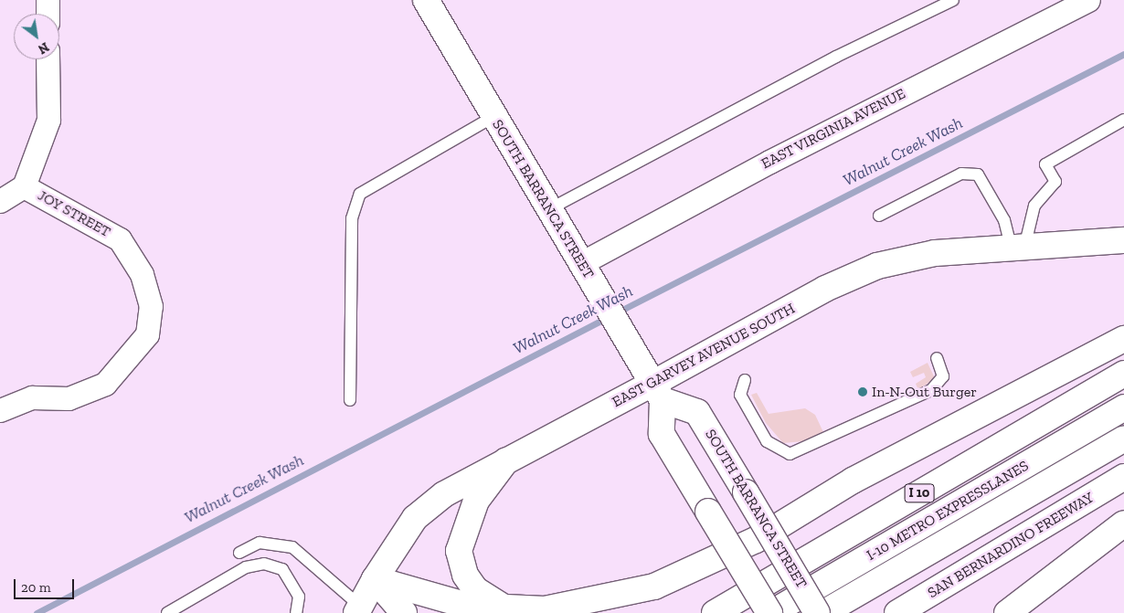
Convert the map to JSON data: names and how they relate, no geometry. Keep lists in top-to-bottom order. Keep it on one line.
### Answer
{"streets":{"main road":["SOUTH BARRANCA STREET","EAST GARVEY AVENUE SOUTH","I 10","I-10 METRO EXPRESSLANES","SAN BERNARDINO FREEWAY"],"street":["EAST VIRGINIA AVENUE","JOY STREET"]},"crossings":[["EAST VIRGINIA AVENUE","SOUTH BARRANCA STREET"],["SOUTH BARRANCA STREET","EAST GARVEY AVENUE SOUTH"]],"water":["Walnut Creek Wash"],"places":["In-N-Out Burger"],"scale_bar":"20 m","north":"bottom right"}
